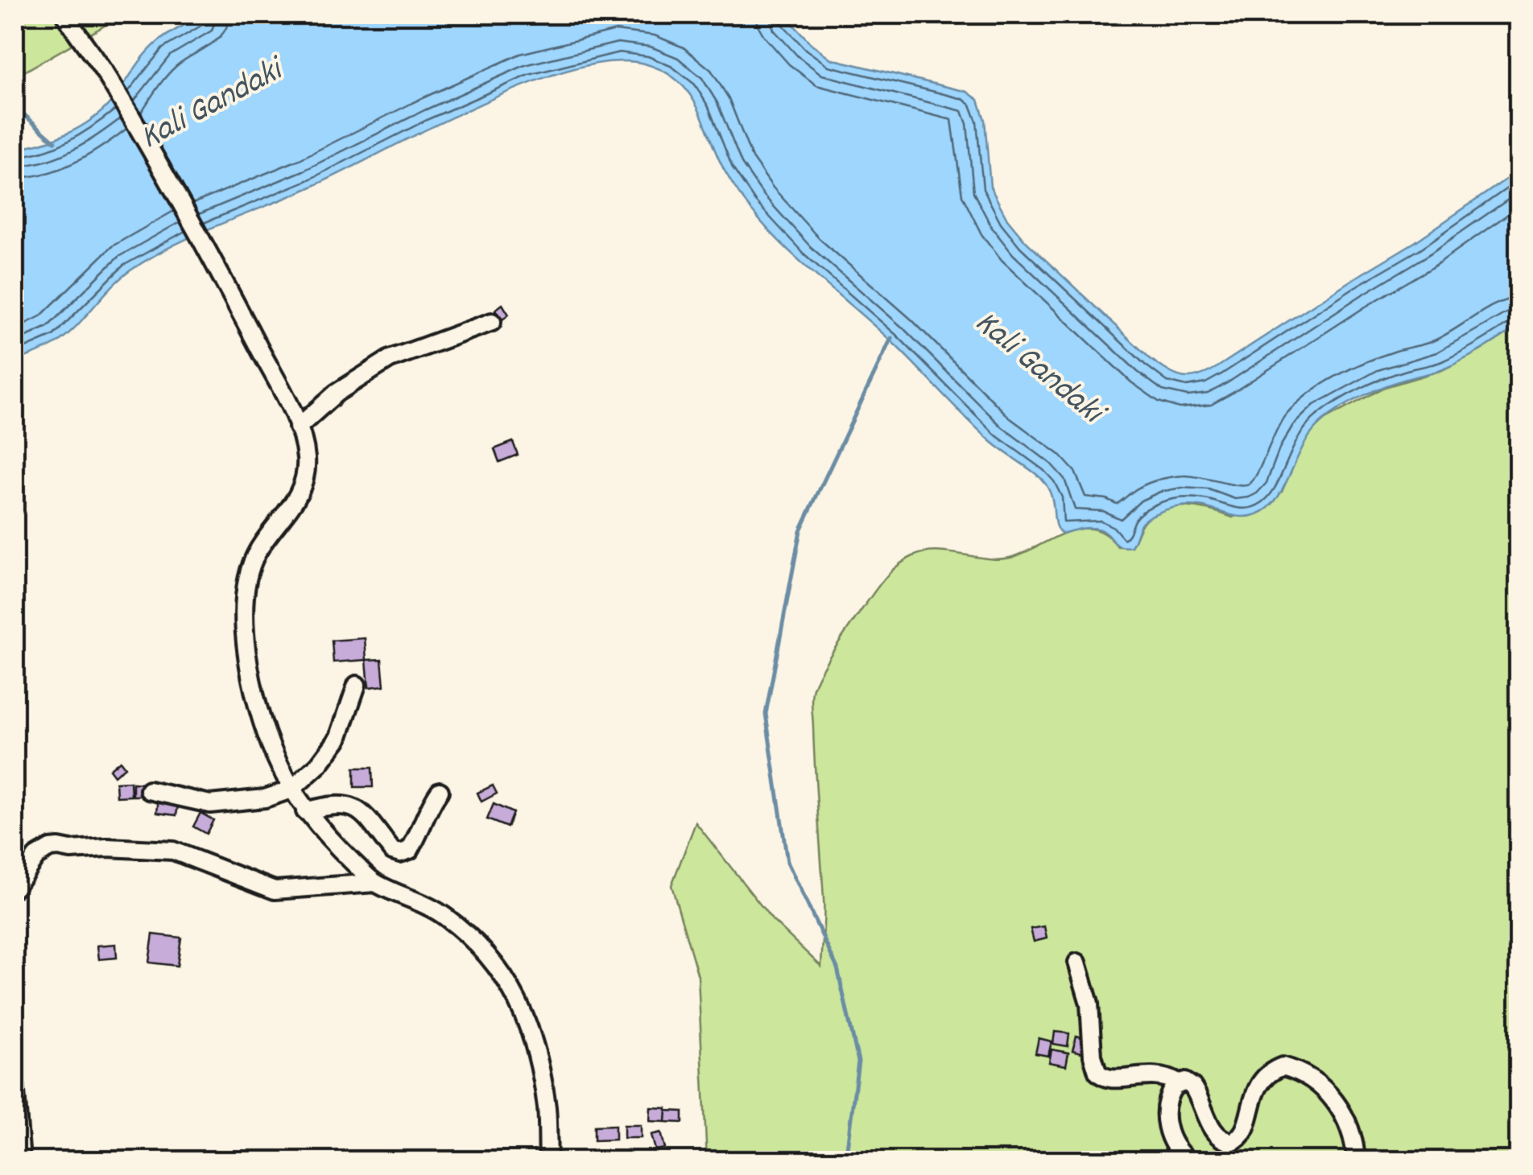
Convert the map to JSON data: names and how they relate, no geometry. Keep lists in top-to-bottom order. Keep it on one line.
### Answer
{"water":["Kali Gandaki"]}
